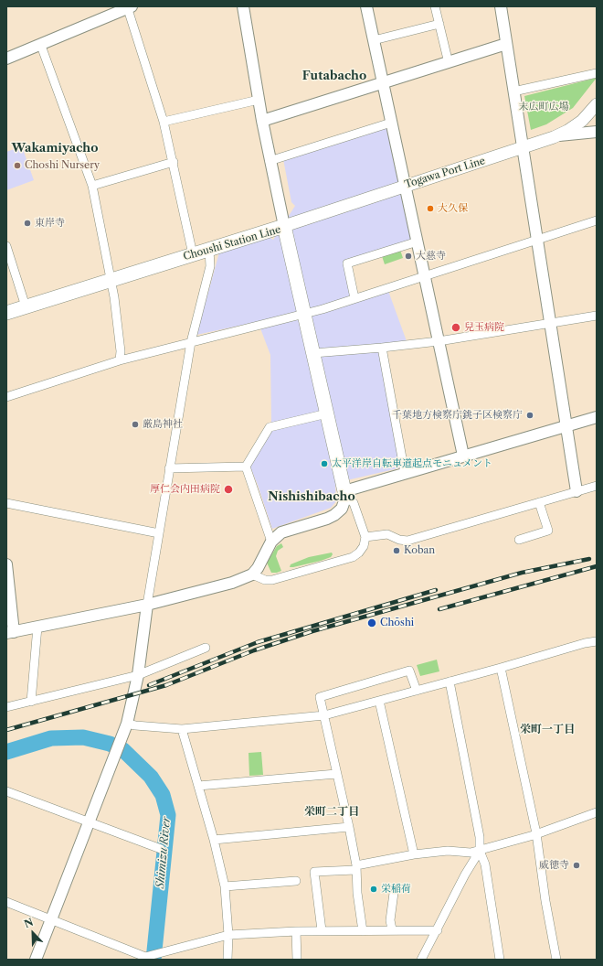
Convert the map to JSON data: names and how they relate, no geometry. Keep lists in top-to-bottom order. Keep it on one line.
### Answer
{"streets":{"main road":["Togawa Port Line","Choushi Station Line"]},"crossings":[["Togawa Port Line","Choushi Station Line"]],"districts":["Futabacho","Wakamiyacho","Nishishibacho","栄町一丁目","栄町二丁目"],"water":["Shimizu River"],"parks":["末広町広場"],"places":["Choshi Nursery","大久保","東岸寺","大慈寺","兒玉病院","千葉地方検察庁銚子区検察庁","厳島神社","太平洋岸自転車道起点モニュメント","厚仁会内田病院","Koban","Chōshi","威徳寺","栄稲荷"],"north":"top left"}
